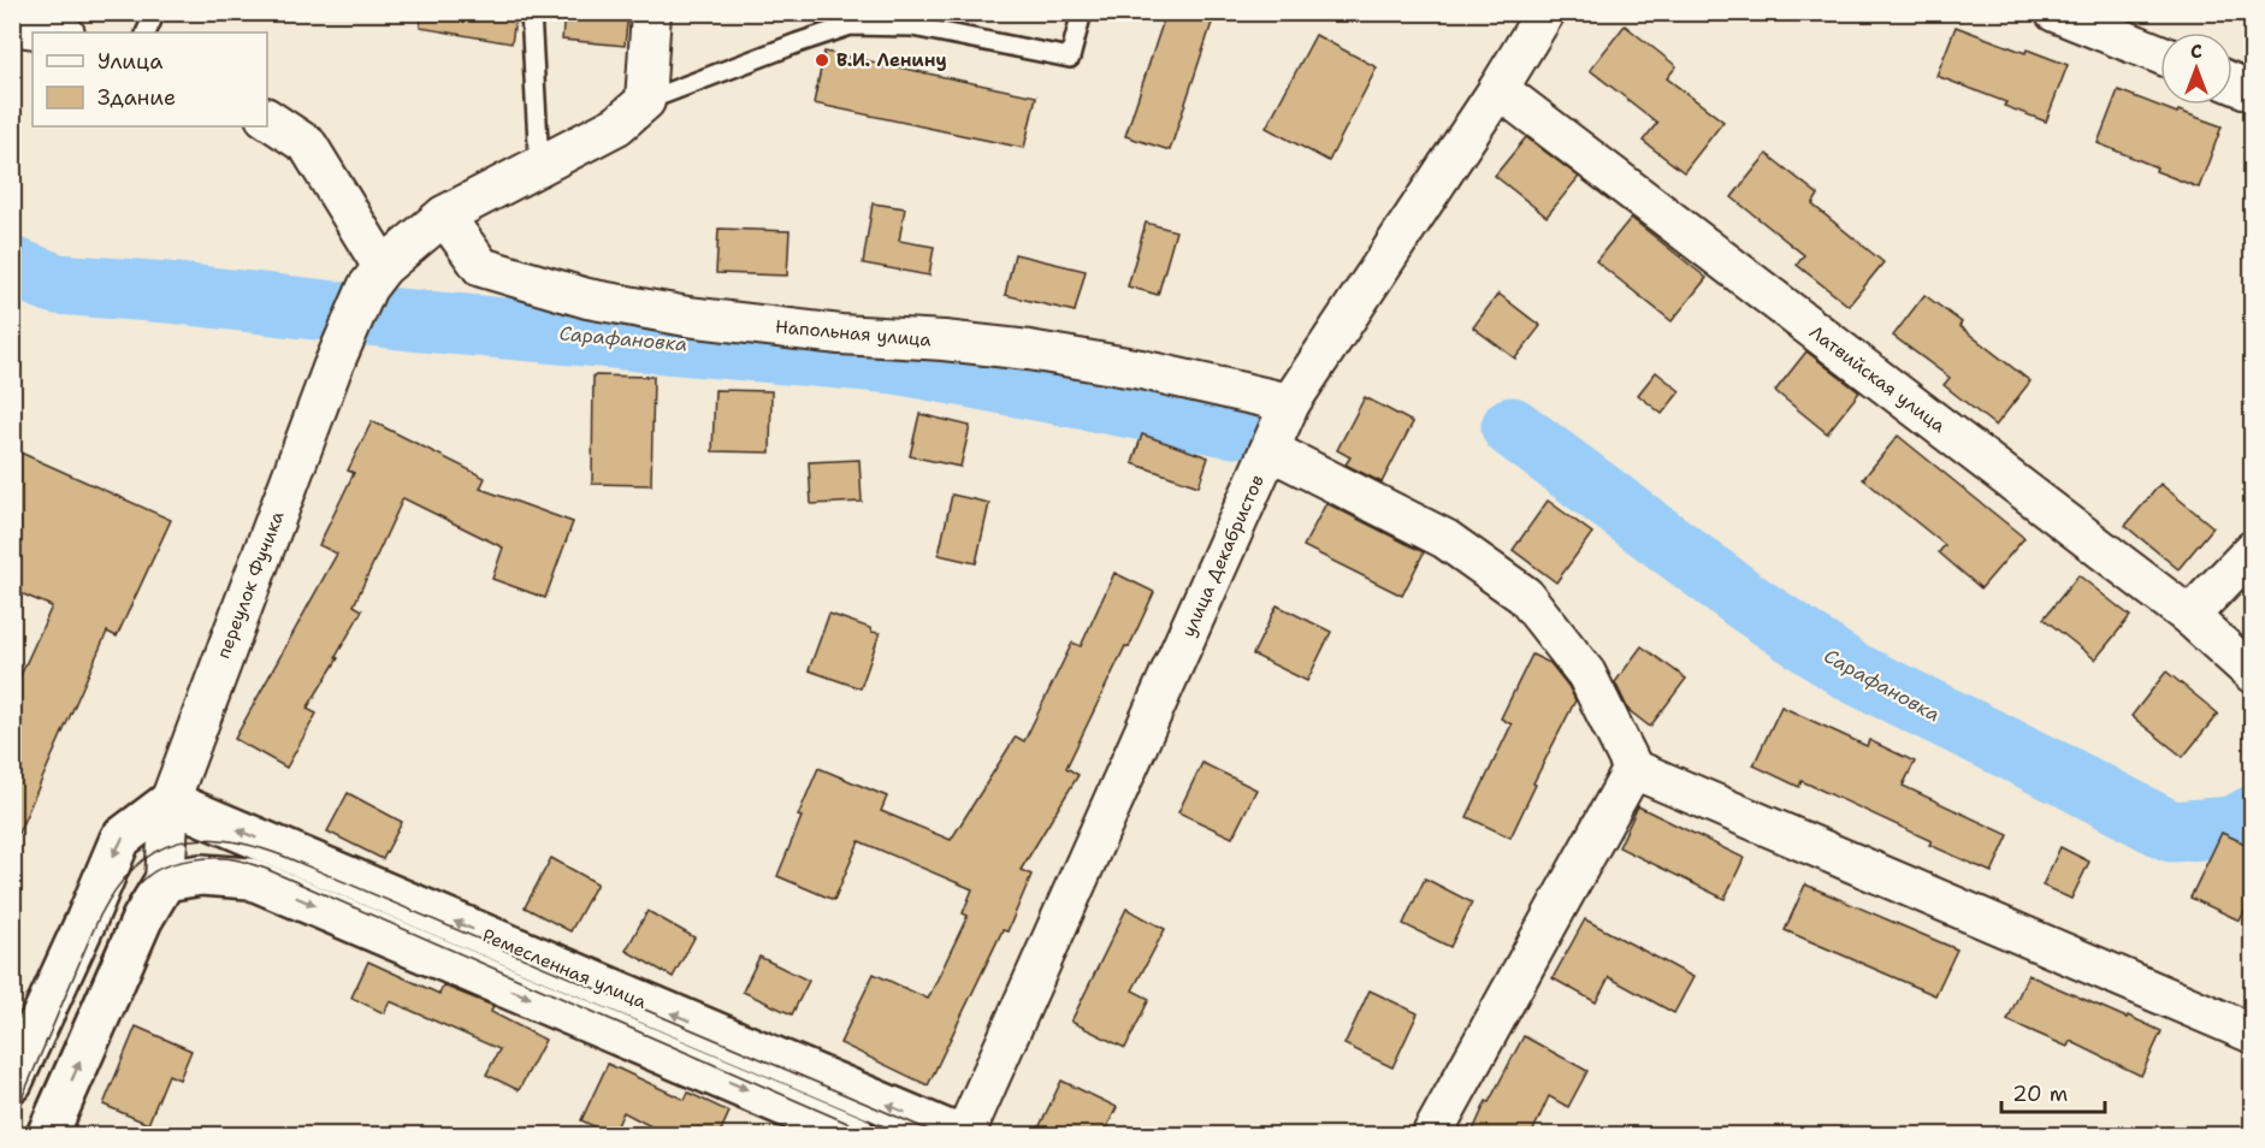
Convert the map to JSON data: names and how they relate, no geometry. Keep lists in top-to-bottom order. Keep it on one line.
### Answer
{"streets":{"street":["Напольная улица","Латвийская улица","улица Декабристов","переулок Фучика","Ремесленная улица"]},"crossings":[["Напольная улица","улица Декабристов"],["Латвийская улица","улица Декабристов"],["улица Декабристов","Ремесленная улица"],["переулок Фучика","Ремесленная улица"]],"water":["Сарафановка"],"places":["В.И. Ленину"],"legend":["Улица","Здание"],"scale_bar":"20 m","north":"top"}
